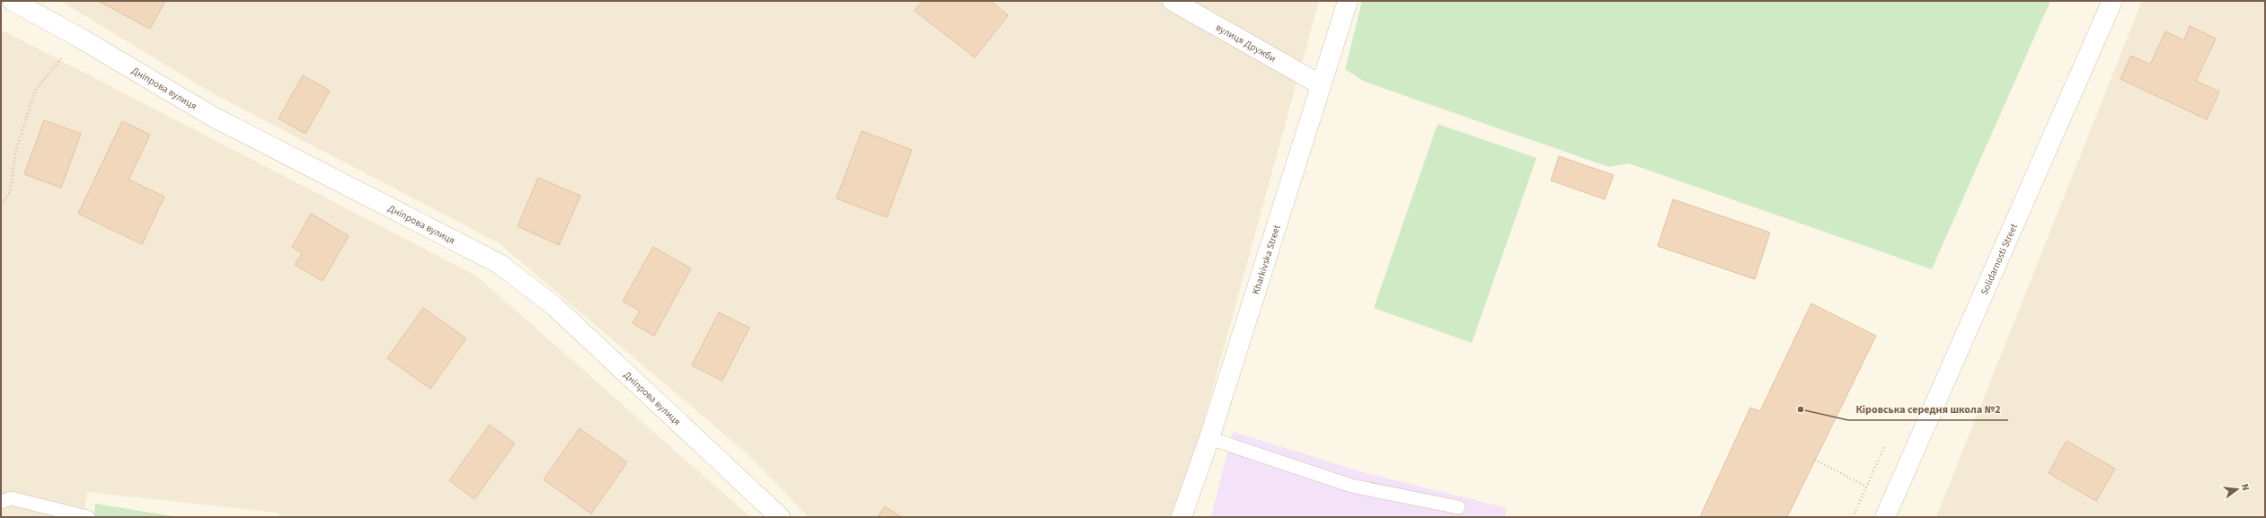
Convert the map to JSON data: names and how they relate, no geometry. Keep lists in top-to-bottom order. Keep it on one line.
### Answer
{"streets":{"street":["вулиця Дружби","Дніпрова вулиця","Solidarnosti Street","Kharkivska Street"]},"crossings":[["вулиця Дружби","Kharkivska Street"]],"places":["Кіровська середня школа №2"],"north":"right"}
